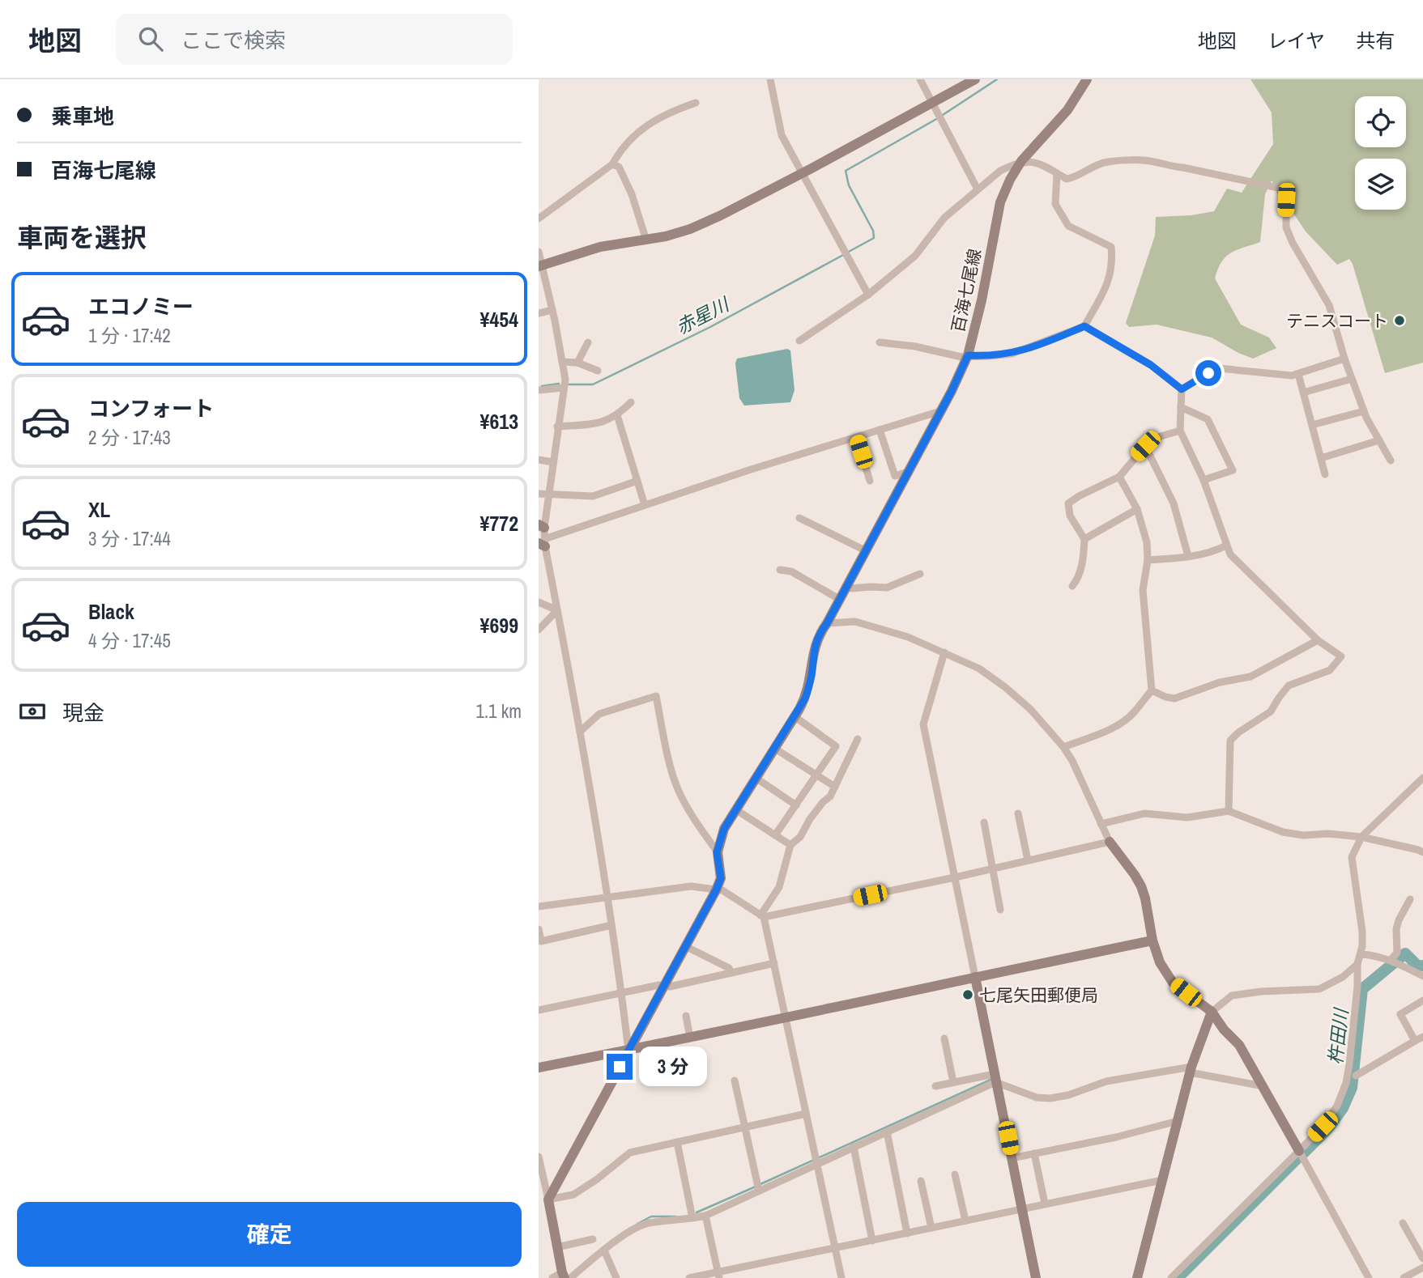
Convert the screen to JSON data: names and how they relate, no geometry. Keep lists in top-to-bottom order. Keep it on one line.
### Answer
{"streets":{"street":["百海七尾線"]},"water":["赤星川","杵田川"],"places":["テニスコート","七尾矢田郵便局"],"page":{"header":"地図","search":"ここで検索","nav":["地図","レイヤ","共有"],"banner":["乗車地","百海七尾線"],"heading":"車両を選択","list":[{"name":"エコノミー","note":"1 分 · 17:42","value":"¥454"},{"name":"コンフォート","note":"2 分 · 17:43","value":"¥613"},{"name":"XL","note":"3 分 · 17:44","value":"¥772"},{"name":"Black","note":"4 分 · 17:45","value":"¥699"}],"pay":["現金","1.1 km"],"bubble":"3 分","buttons":"確定"}}
